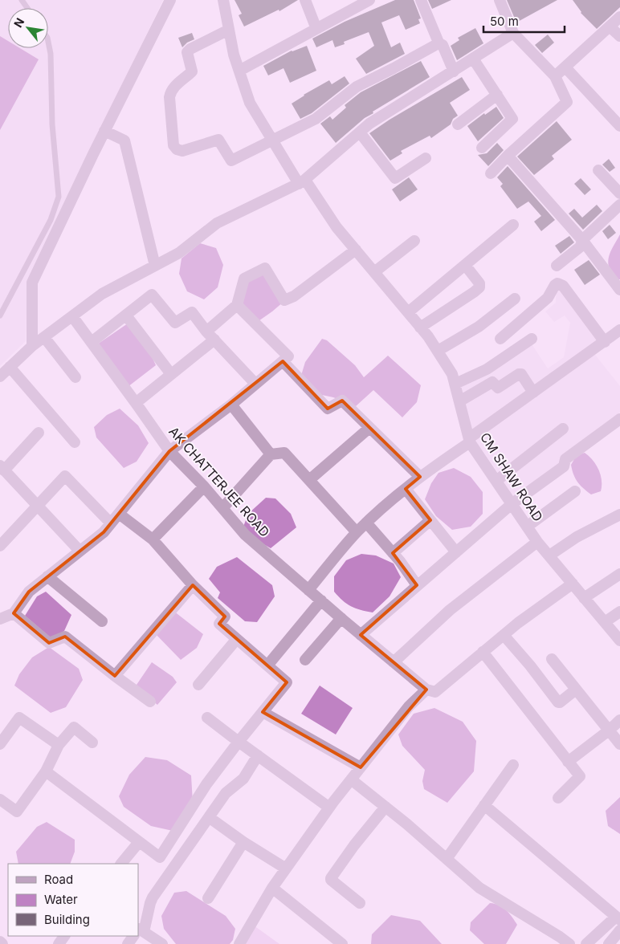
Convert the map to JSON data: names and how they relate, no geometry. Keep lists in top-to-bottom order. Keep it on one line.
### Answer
{"streets":{"street":["CM SHAW ROAD","AK CHATTERJEE ROAD"]},"legend":["Road","Water","Building"],"scale_bar":"50 m","north":"top left"}
